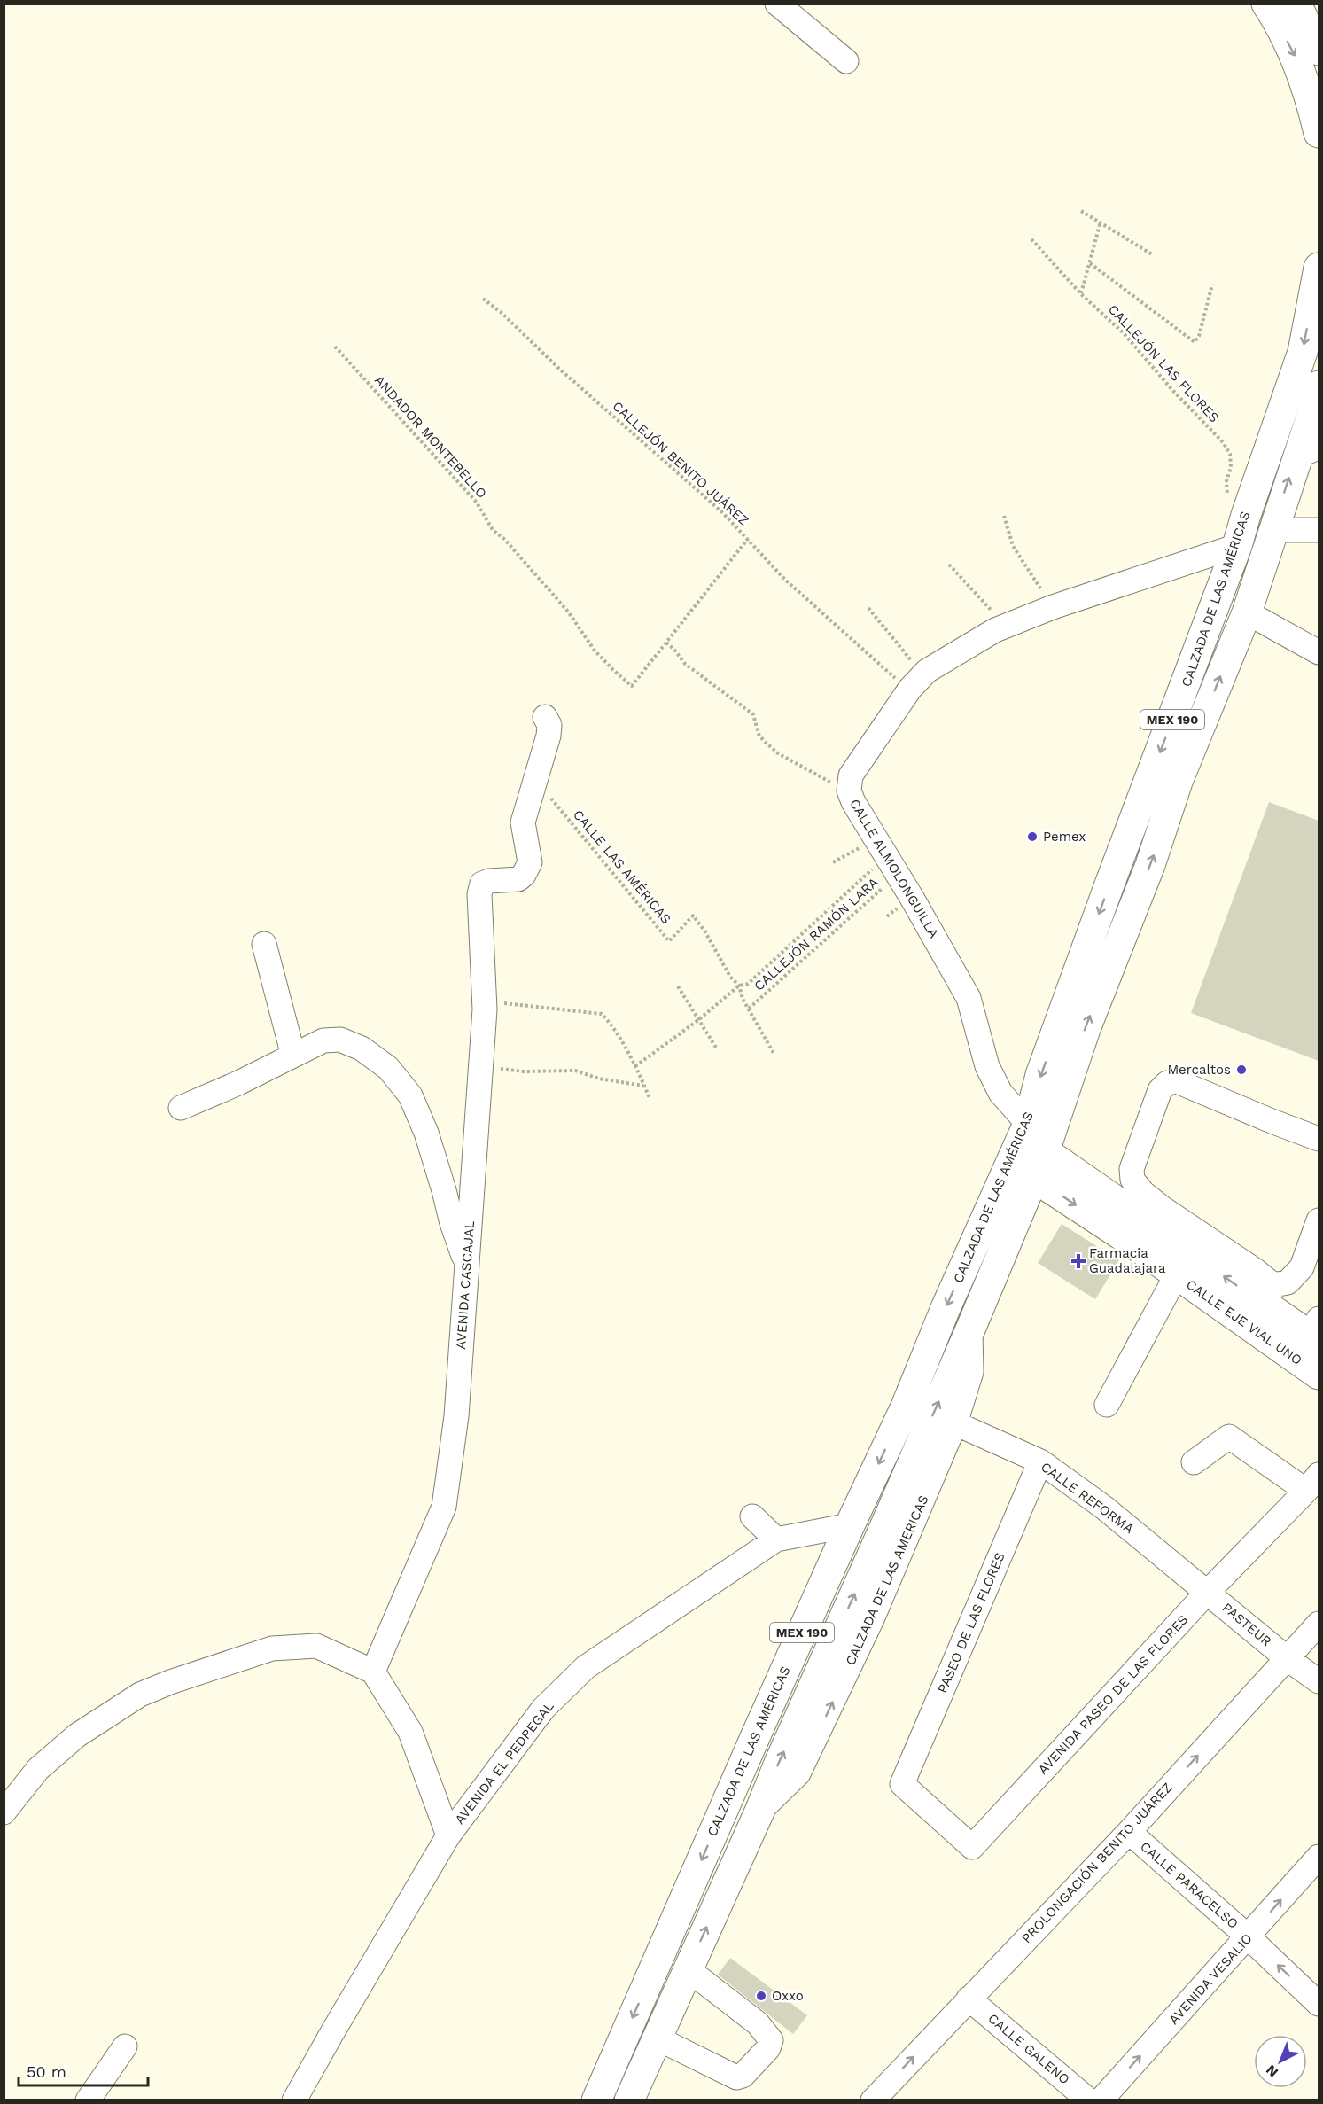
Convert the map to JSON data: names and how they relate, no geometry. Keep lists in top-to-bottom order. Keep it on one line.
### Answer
{"streets":{"main road":["CALZADA DE LAS AMÉRICAS","MEX 190","CALLE EJE VIAL UNO"],"street":["CALLE ALMOLONGUILLA","AVENIDA CASCAJAL","CALLE REFORMA","CALZADA DE LAS AMERICAS","PASEO DE LAS FLORES","PASTEUR","AVENIDA PASEO DE LAS FLORES","AVENIDA EL PEDREGAL","PROLONGACIÓN BENITO JUÁREZ","CALLE PARACELSO","AVENIDA VESALIO","CALLE GALENO"],"path":["CALLEJÓN LAS FLORES","ANDADOR MONTEBELLO","CALLEJÓN BENITO JUÁREZ","CALLE LAS AMÉRICAS","CALLEJÓN RAMÓN LARA"]},"crossings":[["CALLEJÓN LAS FLORES","CALZADA DE LAS AMÉRICAS"],["CALLEJÓN BENITO JUÁREZ","CALLE ALMOLONGUILLA"],["CALZADA DE LAS AMÉRICAS","CALLE ALMOLONGUILLA"],["CALZADA DE LAS AMÉRICAS","CALLE EJE VIAL UNO"],["CALZADA DE LAS AMÉRICAS","CALZADA DE LAS AMERICAS"],["CALZADA DE LAS AMÉRICAS","AVENIDA EL PEDREGAL"],["CALLE LAS AMÉRICAS","AVENIDA CASCAJAL"],["CALLE ALMOLONGUILLA","CALLEJÓN RAMÓN LARA"],["CALLE ALMOLONGUILLA","CALLE EJE VIAL UNO"],["CALLE REFORMA","CALZADA DE LAS AMERICAS"],["CALLE REFORMA","PASEO DE LAS FLORES"],["CALLE REFORMA","PASTEUR"],["CALLE REFORMA","AVENIDA PASEO DE LAS FLORES"],["PASEO DE LAS FLORES","AVENIDA PASEO DE LAS FLORES"],["PASTEUR","AVENIDA PASEO DE LAS FLORES"],["PASTEUR","PROLONGACIÓN BENITO JUÁREZ"],["PROLONGACIÓN BENITO JUÁREZ","CALLE PARACELSO"],["PROLONGACIÓN BENITO JUÁREZ","CALLE GALENO"],["CALLE PARACELSO","AVENIDA VESALIO"]],"one_way":["CALZADA DE LAS AMERICAS","PROLONGACIÓN BENITO JUÁREZ","CALLE PARACELSO","AVENIDA VESALIO"],"places":{"other":["Pemex","Mercaltos","Oxxo"],"health":["Farmacia Guadalajara"]},"scale_bar":"50 m","north":"bottom left"}
